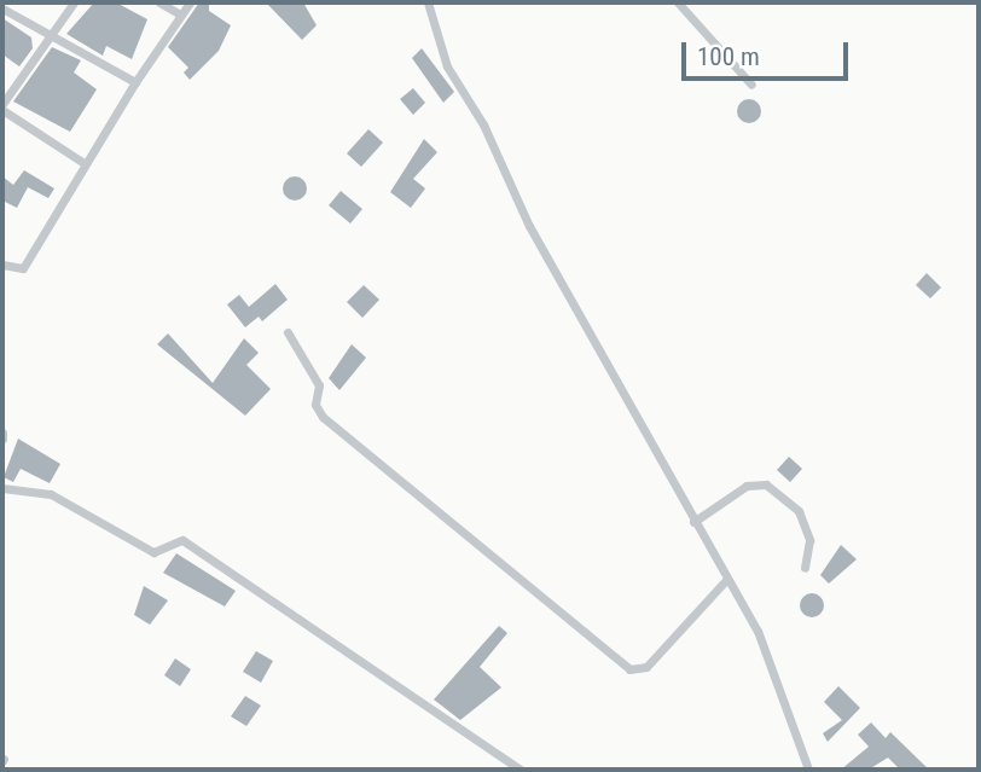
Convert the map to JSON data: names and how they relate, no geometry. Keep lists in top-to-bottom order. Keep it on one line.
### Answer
{"scale_bar":"100 m"}
